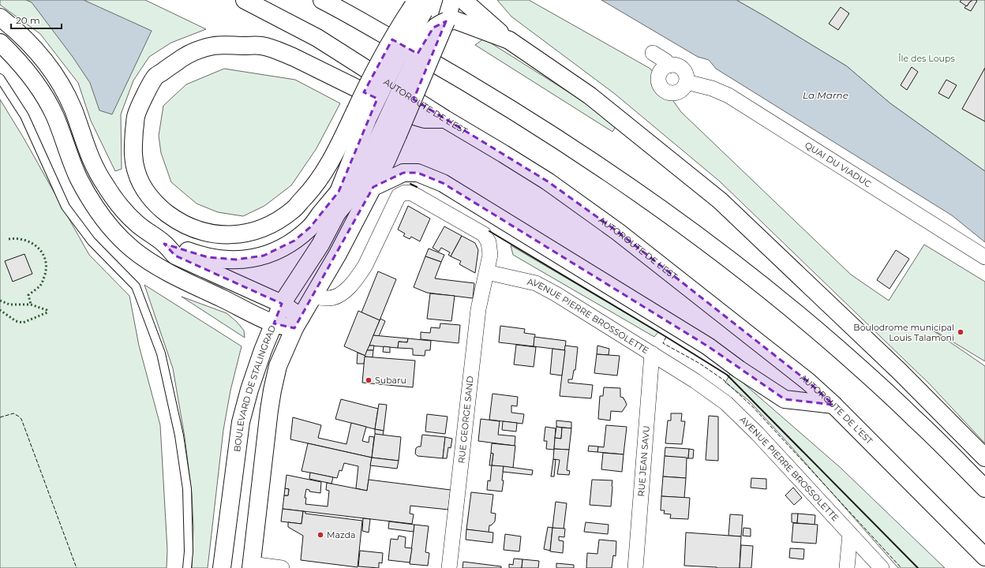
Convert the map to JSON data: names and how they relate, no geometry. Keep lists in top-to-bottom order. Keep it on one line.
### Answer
{"streets":{"main road":["AUTOROUTE DE L’EST","BOULEVARD DE STALINGRAD"],"street":["QUAI DU VIADUC","AVENUE PIERRE BROSSOLETTE","RUE GEORGE SAND","RUE JEAN SAVU"]},"crossings":[["AVENUE PIERRE BROSSOLETTE","RUE GEORGE SAND"],["AVENUE PIERRE BROSSOLETTE","RUE JEAN SAVU"]],"water":["La Marne"],"parks":["Île des Loups"],"places":["Boulodrome municipal Louis Talamoni","Subaru","Mazda"],"scale_bar":"20 m"}
